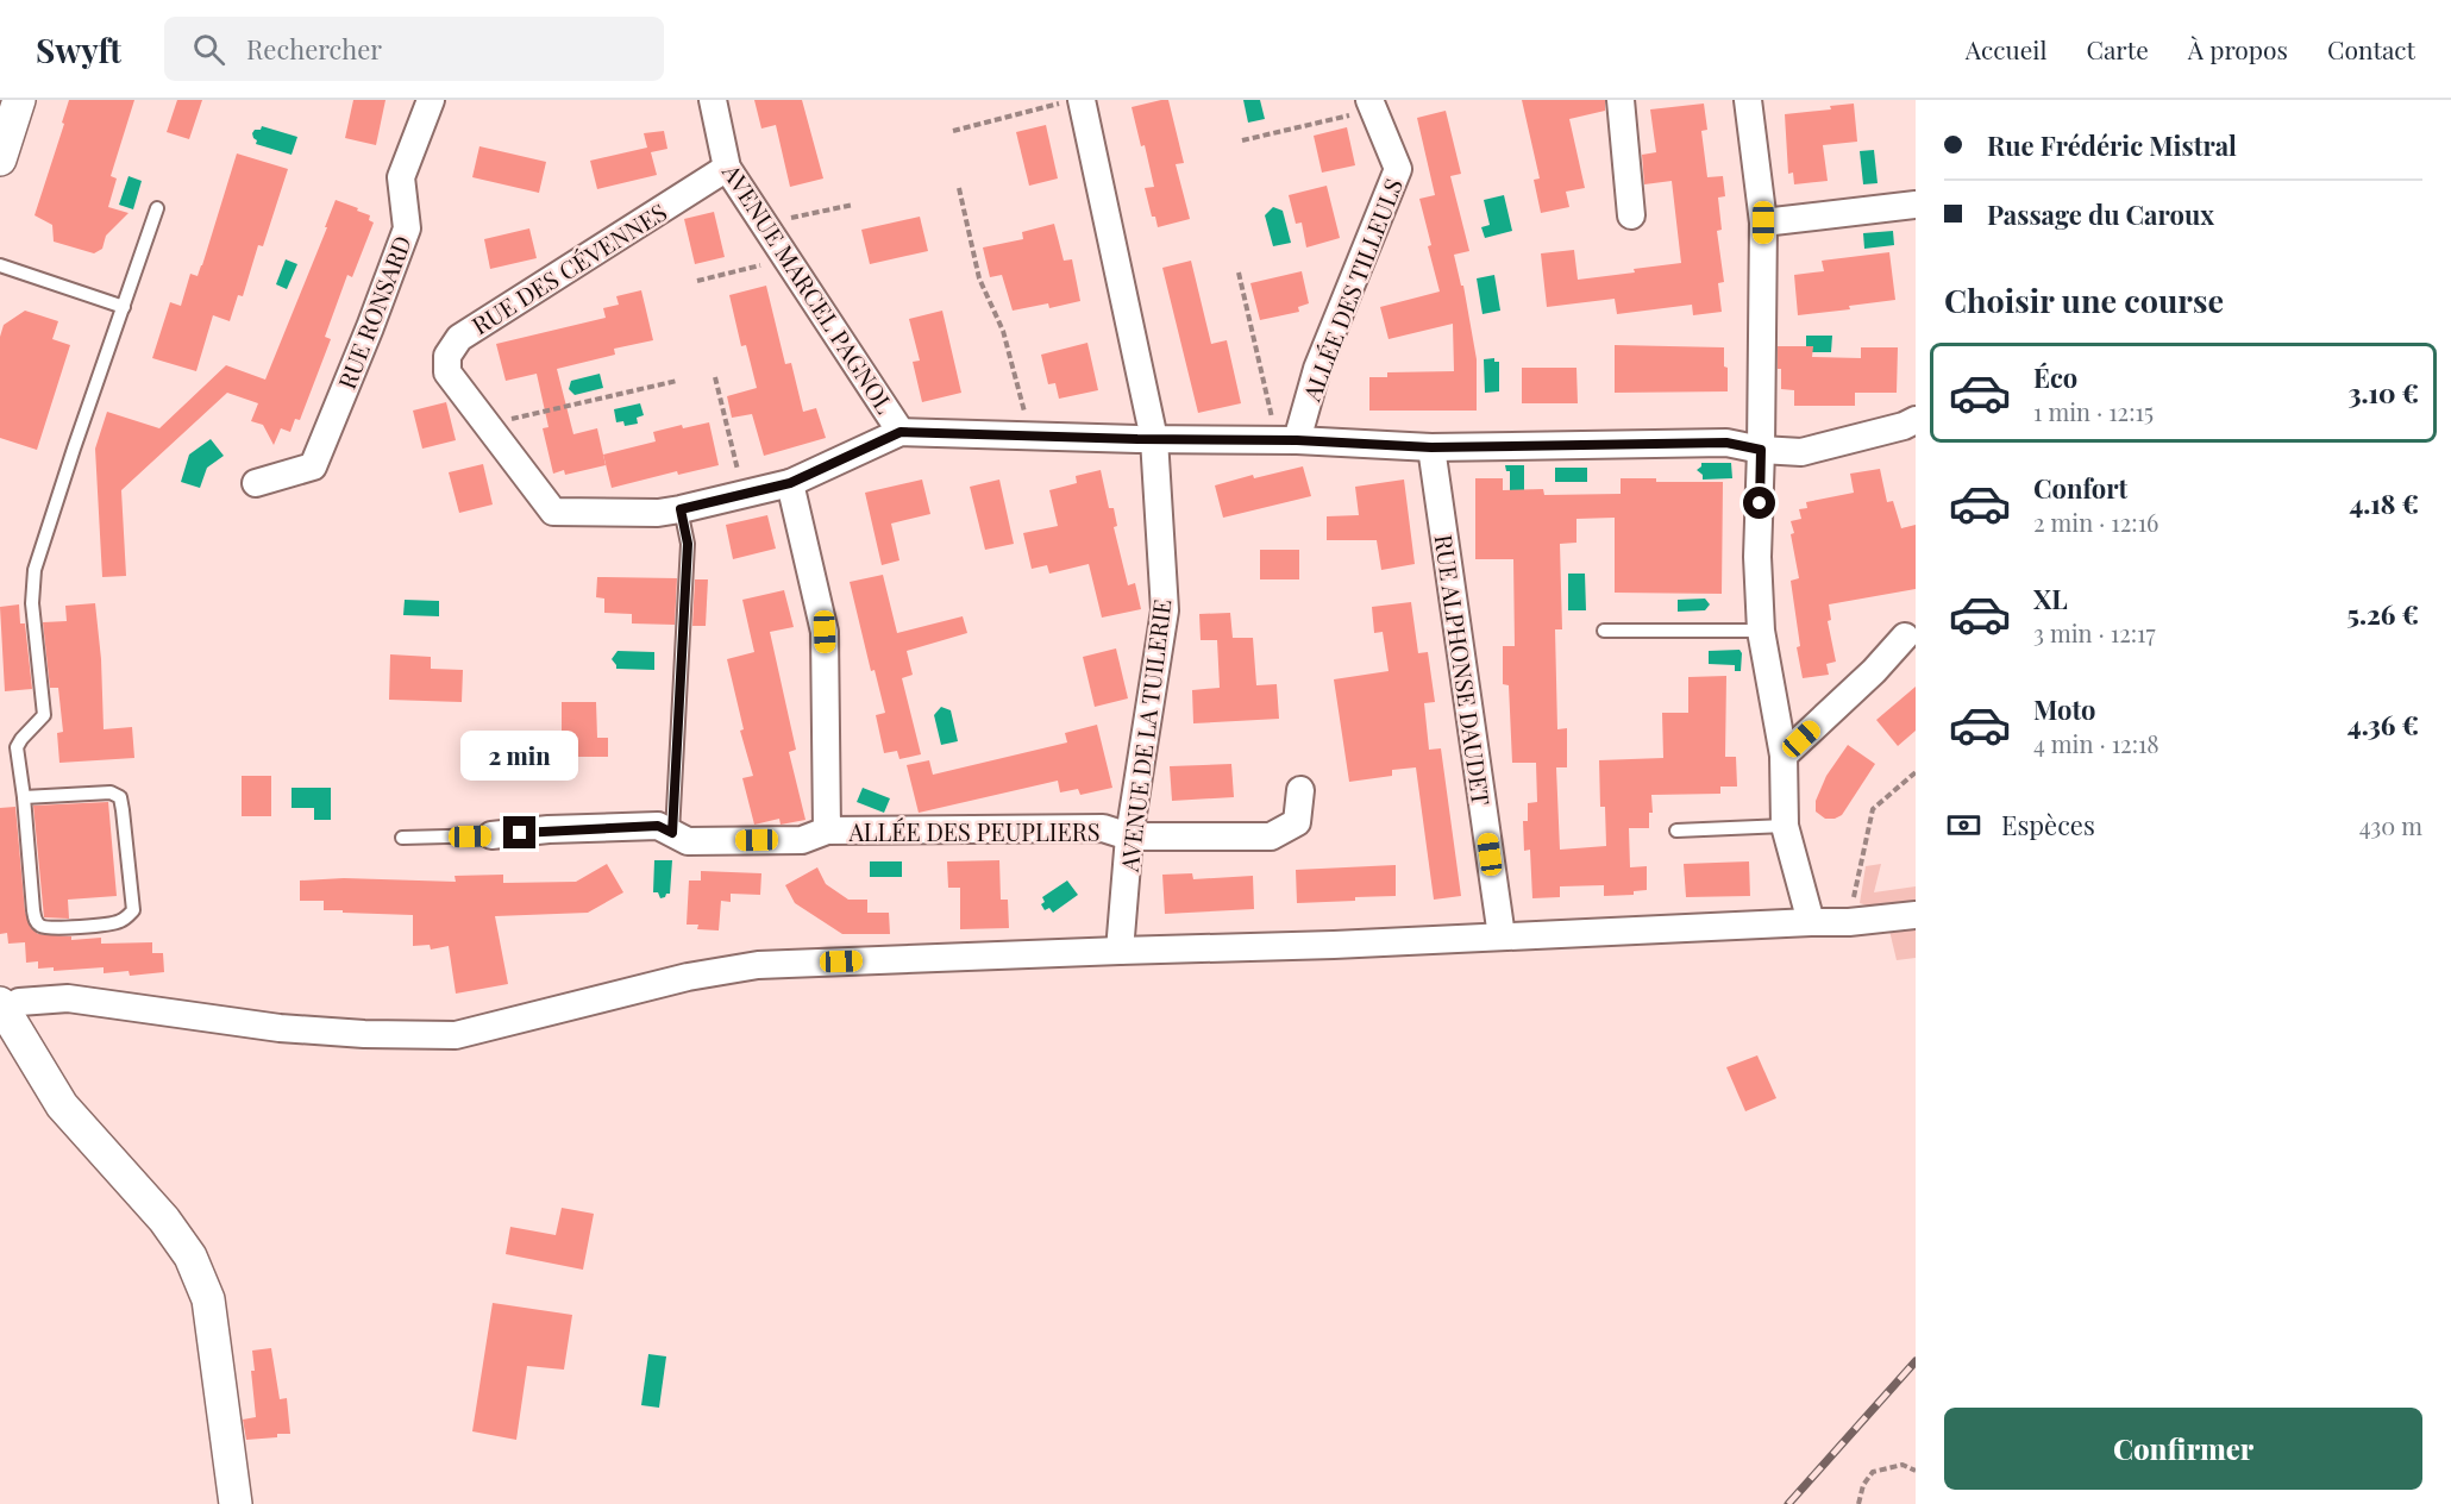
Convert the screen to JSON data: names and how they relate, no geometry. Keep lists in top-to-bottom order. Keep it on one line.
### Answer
{"streets":{"street":["RUE DES CÉVENNES","AVENUE MARCEL PAGNOL","ALLÉE DES TILLEULS","RUE RONSARD","RUE ALPHONSE DAUDET","AVENUE DE LA TUILERIE","ALLÉE DES PEUPLIERS"]},"crossings":[["RUE DES CÉVENNES","AVENUE MARCEL PAGNOL"],["RUE DES CÉVENNES","ALLÉE DES TILLEULS"],["RUE DES CÉVENNES","RUE ALPHONSE DAUDET"],["RUE DES CÉVENNES","AVENUE DE LA TUILERIE"],["RUE DES CÉVENNES","ALLÉE DES PEUPLIERS"],["AVENUE DE LA TUILERIE","ALLÉE DES PEUPLIERS"]],"page":{"header":"Swyft","search":"Rechercher","nav":["Accueil","Carte","À propos","Contact"],"banner":["Rue Frédéric Mistral","Passage du Caroux"],"heading":"Choisir une course","list":[{"name":"Éco","note":"1 min · 12:15","value":"3.10 €"},{"name":"Confort","note":"2 min · 12:16","value":"4.18 €"},{"name":"XL","note":"3 min · 12:17","value":"5.26 €"},{"name":"Moto","note":"4 min · 12:18","value":"4.36 €"}],"bubble":"2 min","pay":["Espèces","430 m"],"buttons":"Confirmer"}}
